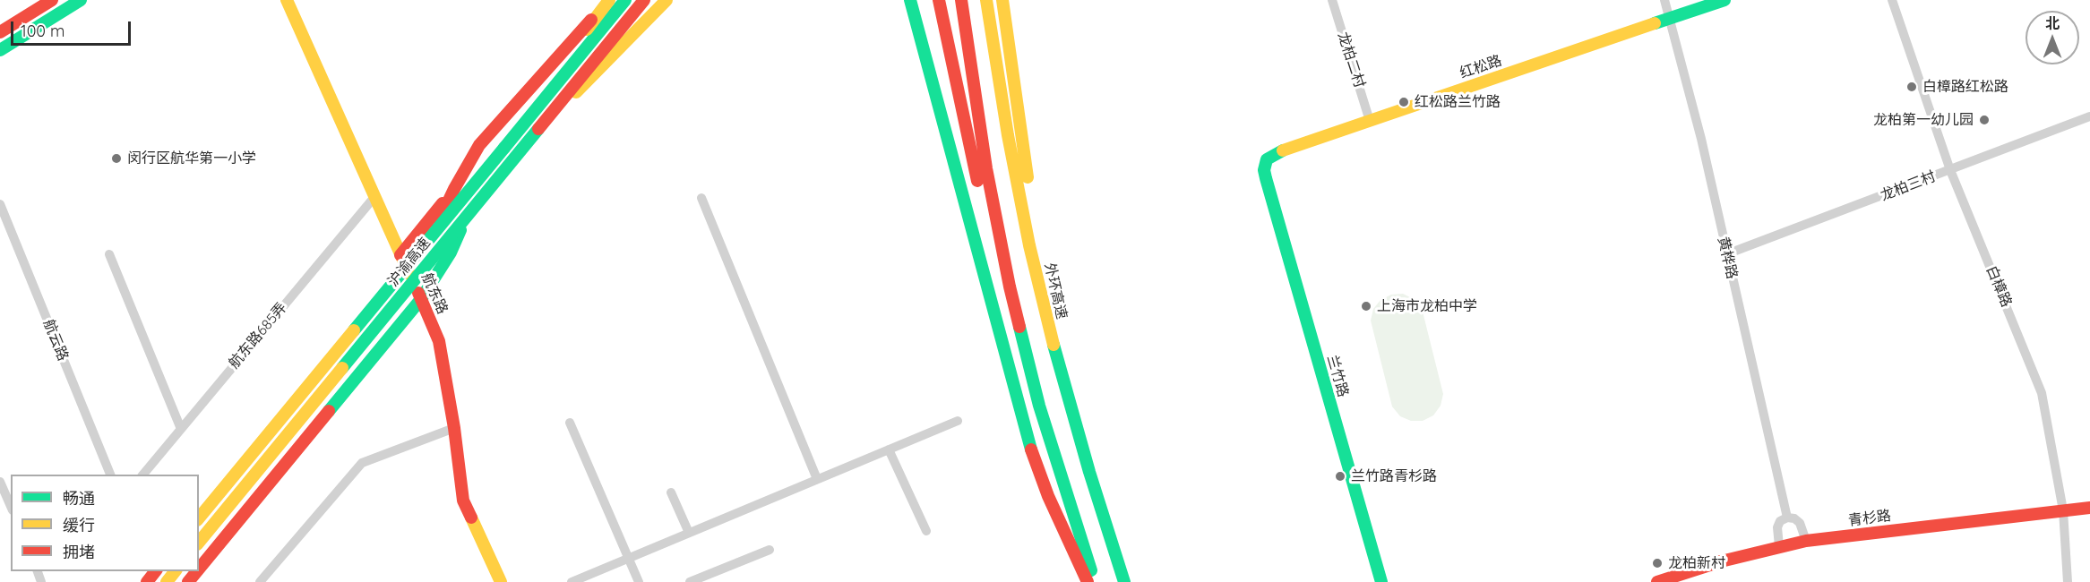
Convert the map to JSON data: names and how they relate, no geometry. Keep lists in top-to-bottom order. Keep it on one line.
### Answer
{"streets":{"main road":["红松路","沪渝高速","外环高速","航东路","兰竹路","青杉路"],"street":["龙柏二村","龙柏三村","黄桦路","白樟路","航东路685弄","航云路"]},"crossings":[["龙柏二村","红松路"],["红松路","黄桦路"],["红松路","兰竹路"],["龙柏三村","黄桦路"],["龙柏三村","白樟路"],["白樟路","青杉路"],["航东路","航东路685弄"]],"places":["白樟路红松路","红松路兰竹路","龙柏第一幼儿园","闵行区航华第一小学","上海市龙柏中学","兰竹路青杉路","龙柏新村"],"legend":["畅通","缓行","拥堵"],"scale_bar":"100 m","north":"top"}
